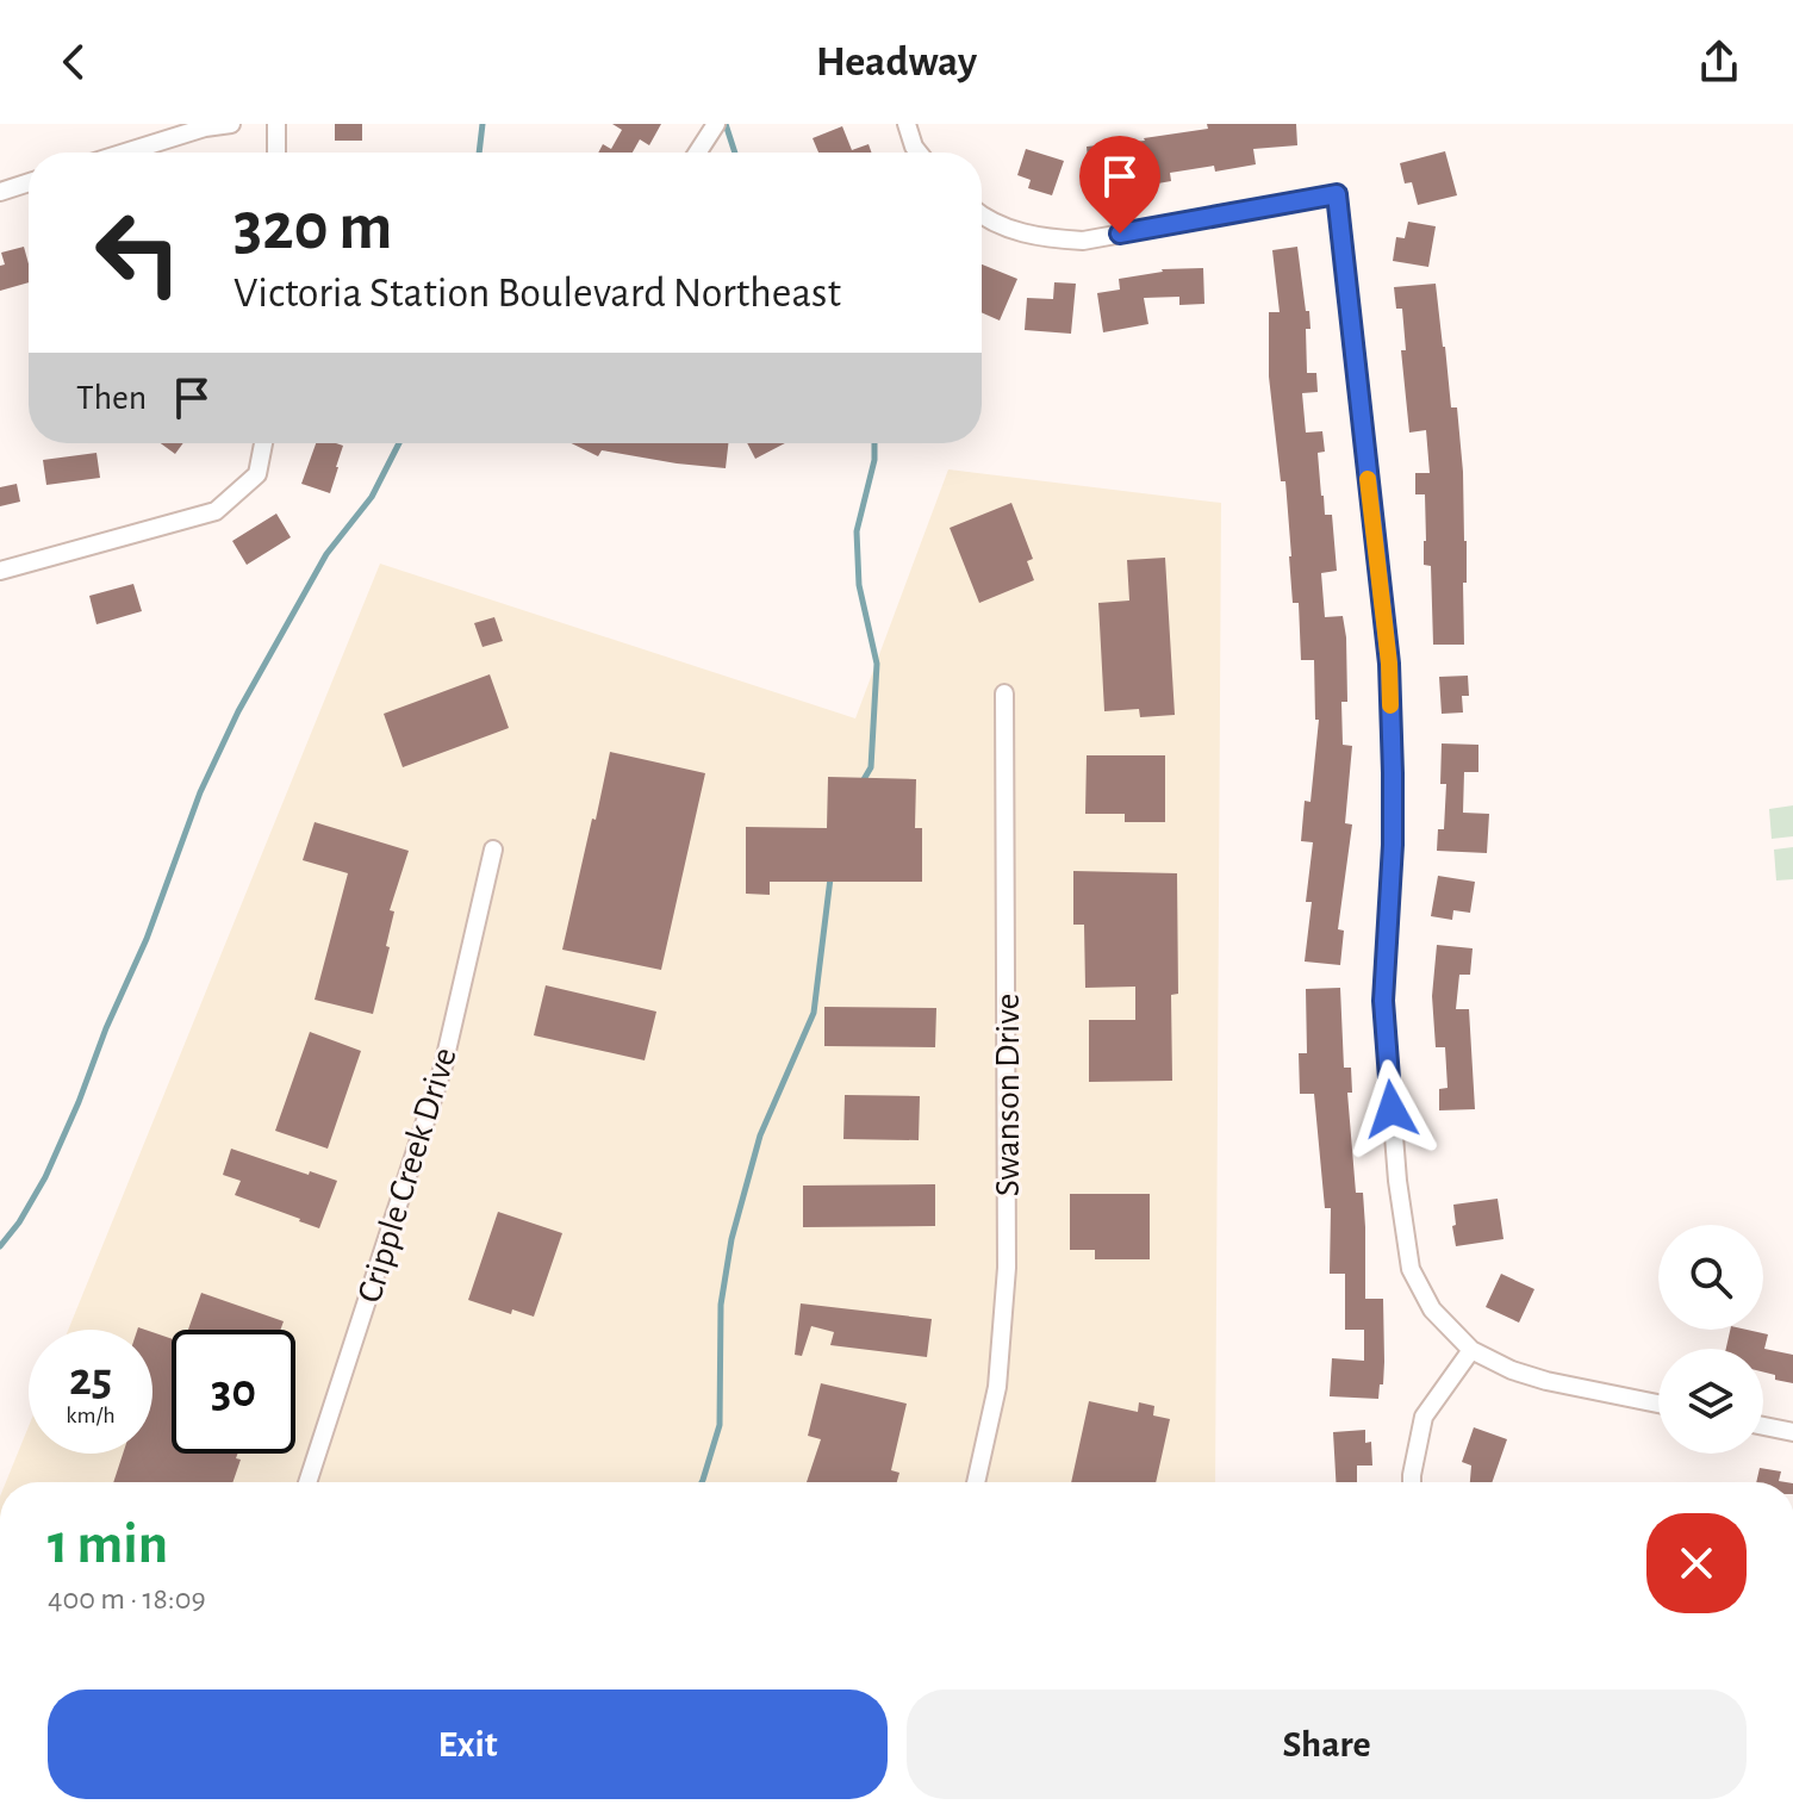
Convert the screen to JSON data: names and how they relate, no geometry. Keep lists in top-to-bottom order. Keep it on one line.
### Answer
{"streets":{"street":["Swanson Drive","Cripple Creek Drive"]},"page":{"header":"Headway","turn":["320 m","Victoria Station Boulevard Northeast"],"then":"Then","speed":"25 km/h","limit":"30","heading":["1 min","400 m · 18:09"],"buttons":["Exit","Share"]}}
